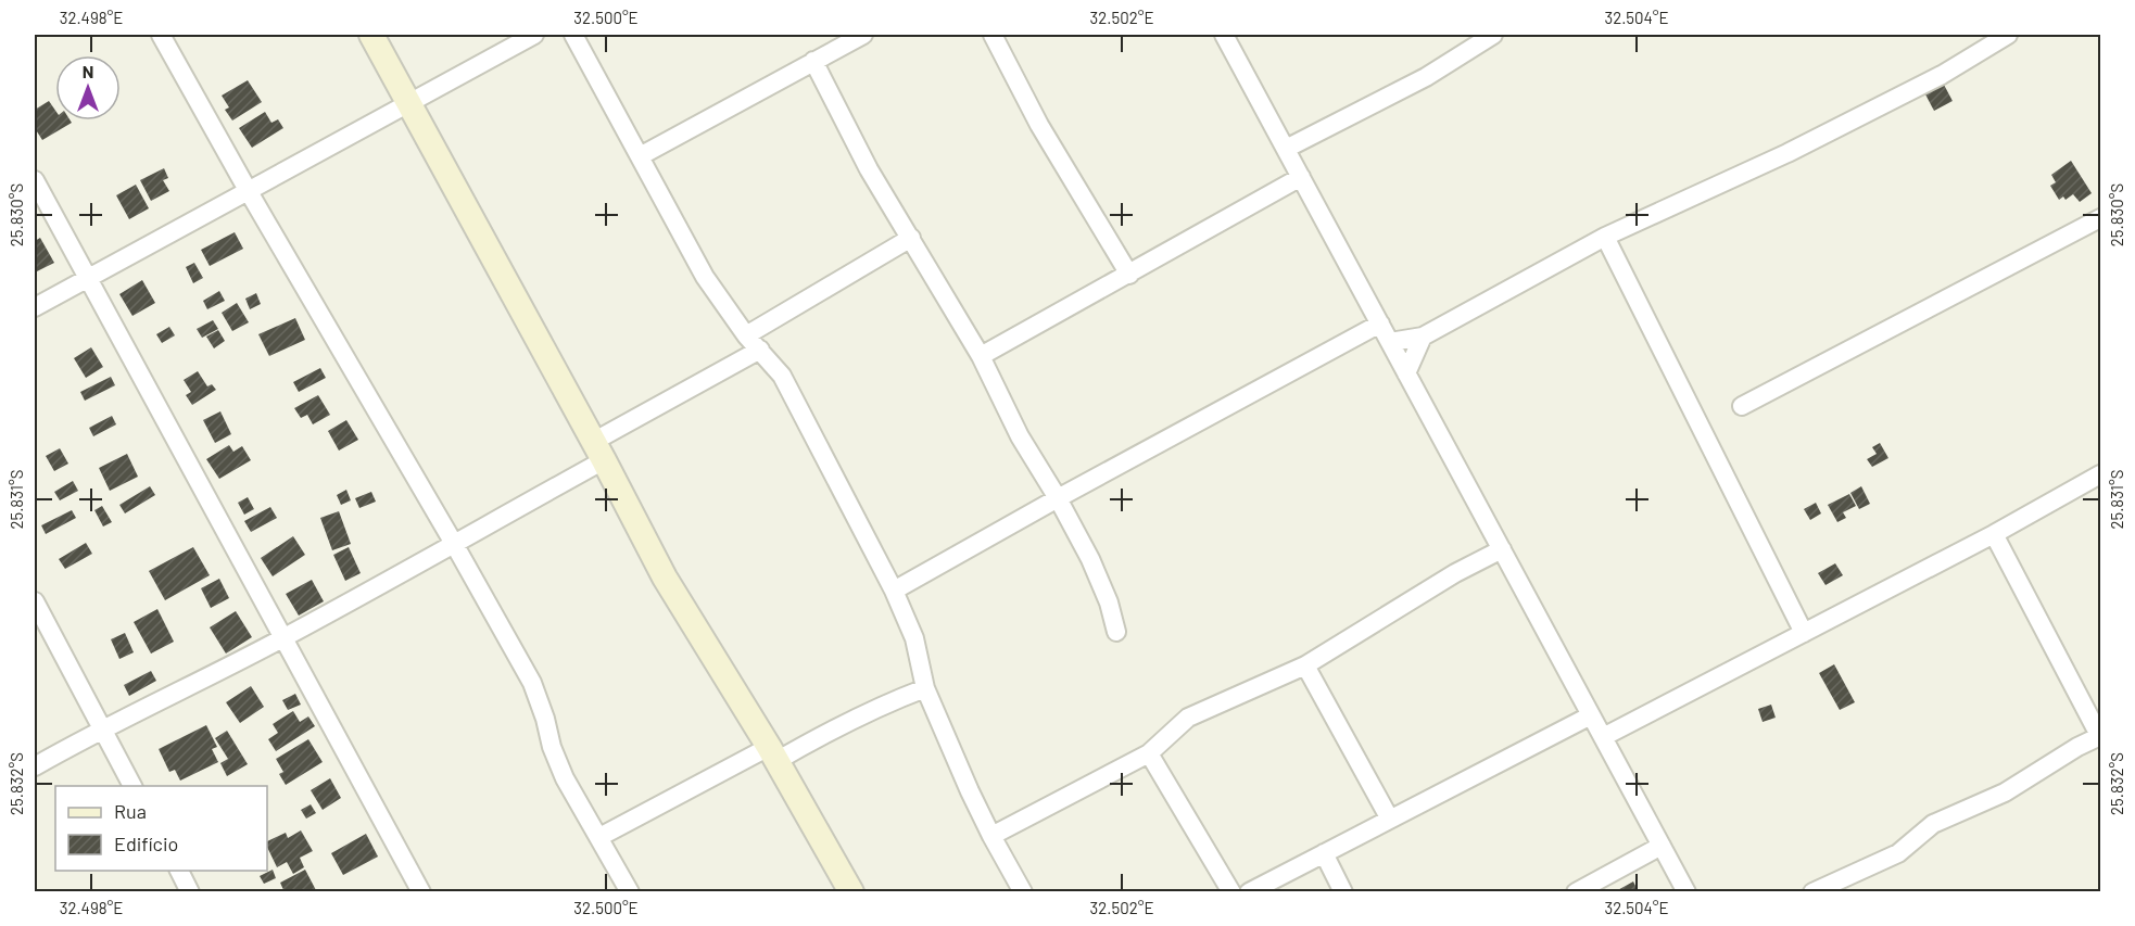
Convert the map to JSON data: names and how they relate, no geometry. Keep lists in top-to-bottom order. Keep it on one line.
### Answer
{"legend":["Rua","Edifício"],"north":"top","coordinates":["32.498°E","32.500°E","32.502°E","32.504°E","25.830°S","25.831°S","25.832°S"]}
